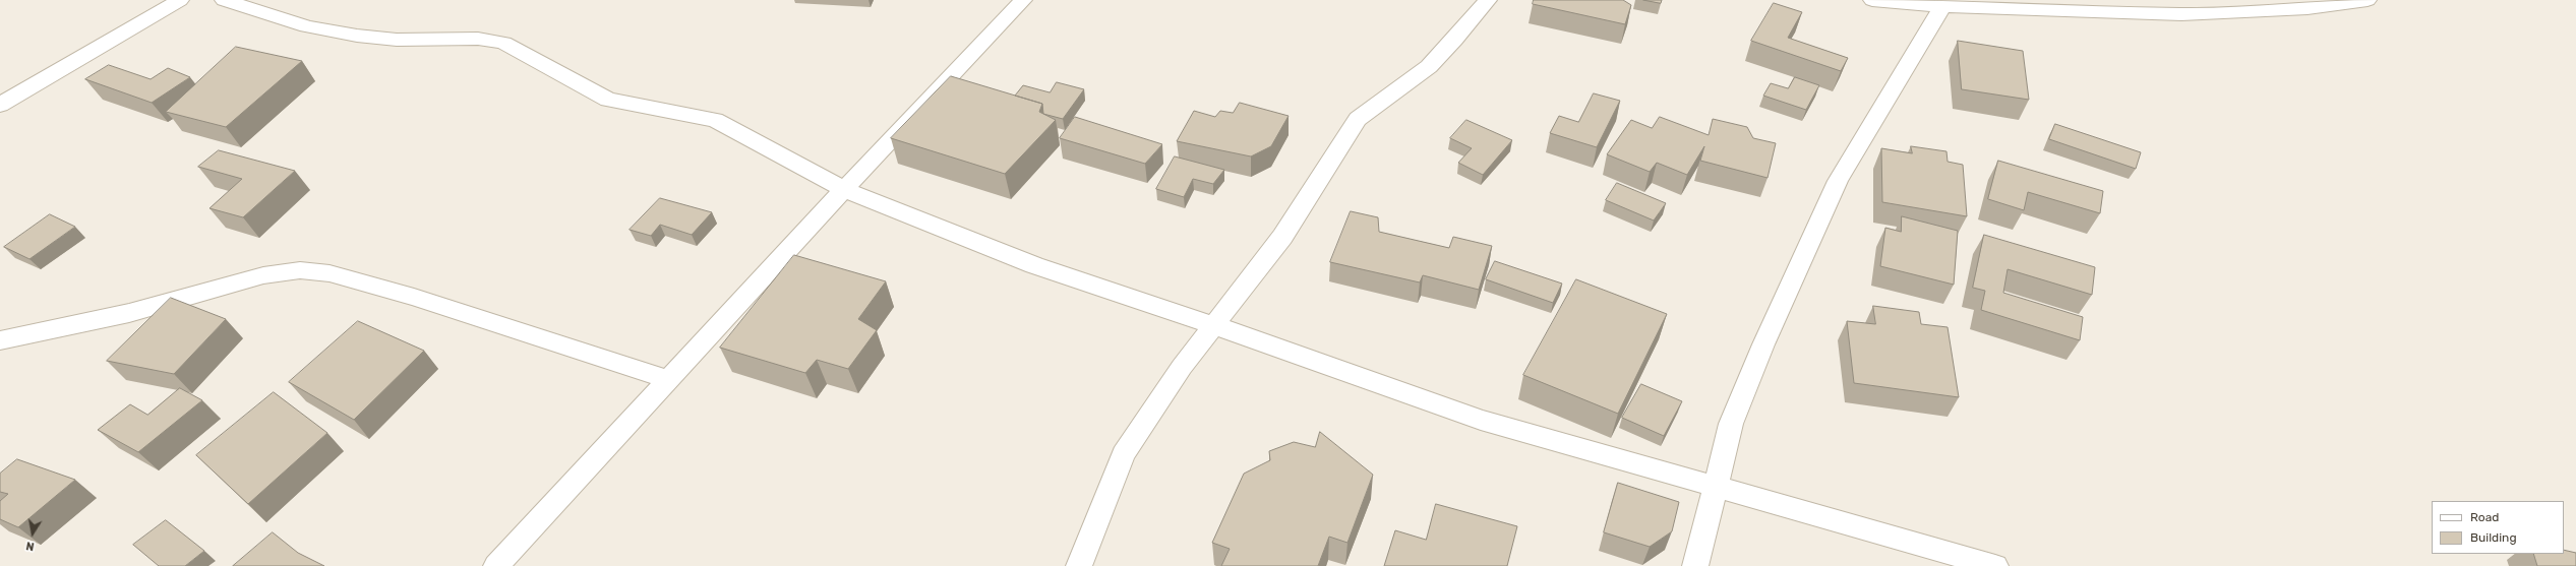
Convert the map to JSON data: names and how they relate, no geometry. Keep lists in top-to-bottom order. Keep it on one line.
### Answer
{"legend":["Road","Building"],"north":"bottom"}
